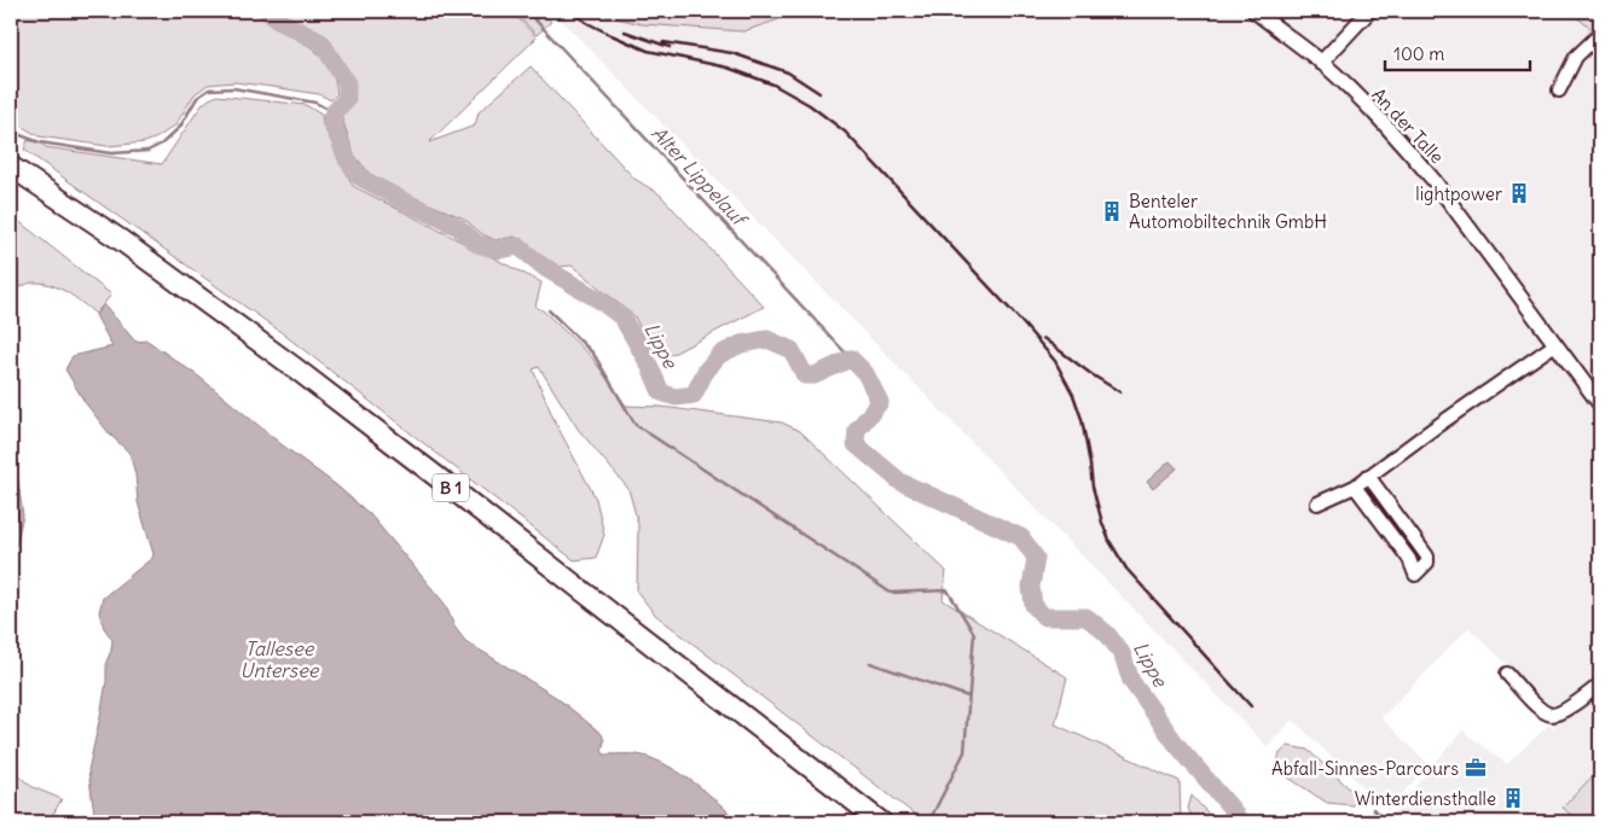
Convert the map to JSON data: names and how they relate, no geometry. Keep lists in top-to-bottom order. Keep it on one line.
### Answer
{"streets":{"highway":["B 1"],"street":["An der Talle"]},"water":["Alter Lippelauf","Lippe","Tallesee Untersee"],"places":{"building":["lightpower","Benteler Automobiltechnik GmbH","Winterdiensthalle"],"office":["Abfall-Sinnes-Parcours"]},"scale_bar":"100 m"}
